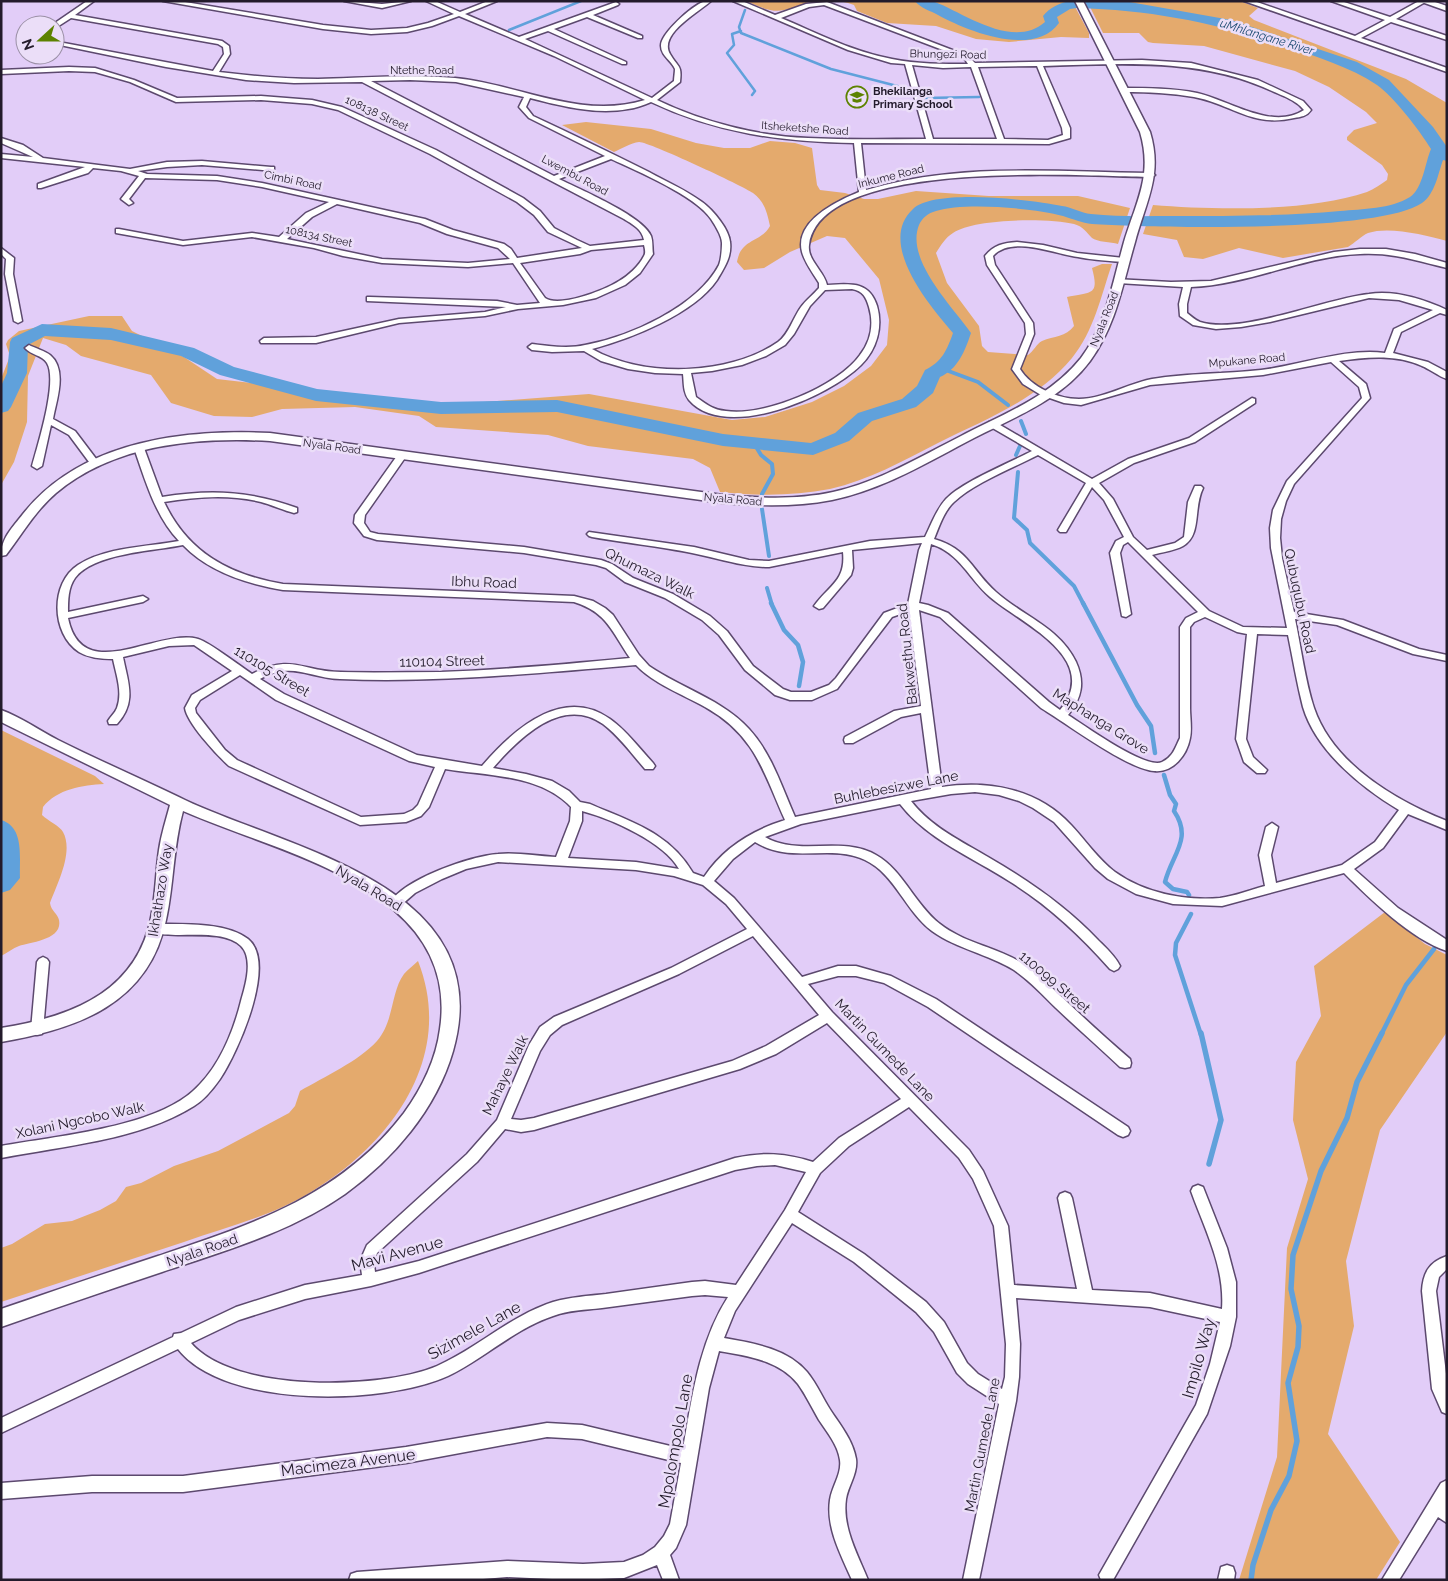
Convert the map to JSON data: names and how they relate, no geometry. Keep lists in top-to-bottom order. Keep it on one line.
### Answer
{"streets":{"street":["Bhungezi Road","Ntethe Road","108138 Street","Itsheketshe Road","Lwembu Road","Inkume Road","Cimbi Road","108134 Street","Nyala Road","Mpukane Road","Qhumaza Walk","Ibhu Road","Qubuqubu Road","Bakwethu Road","110104 Street","110105 Street","Maphanga Grove","Buhlebesizwe Lane","Ikhathazo Way","110099 Street","Martin Gumede Lane","Mahaye Walk","Xolani Ngcobo Walk","Mavi Avenue","Sizimele Lane","Impilo Way","Mpolompolo Lane","Macimeza Avenue"]},"crossings":[["Bhungezi Road","Itsheketshe Road"],["Bhungezi Road","Nyala Road"],["Ntethe Road","Itsheketshe Road"],["Ntethe Road","Lwembu Road"],["108138 Street","108134 Street"],["Inkume Road","Nyala Road"],["Cimbi Road","108134 Street"],["Nyala Road","Mpukane Road"],["Nyala Road","Qhumaza Walk"],["Nyala Road","Ibhu Road"],["Nyala Road","Ikhathazo Way"],["Nyala Road","Martin Gumede Lane"],["Mpukane Road","Qubuqubu Road"],["Qhumaza Walk","Bakwethu Road"],["Qhumaza Walk","Maphanga Grove"],["Ibhu Road","110104 Street"],["Ibhu Road","110105 Street"],["Ibhu Road","Buhlebesizwe Lane"],["Qubuqubu Road","Buhlebesizwe Lane"],["Bakwethu Road","Maphanga Grove"],["Bakwethu Road","Buhlebesizwe Lane"],["110104 Street","110105 Street"],["Buhlebesizwe Lane","110099 Street"],["Buhlebesizwe Lane","Martin Gumede Lane"],["Ikhathazo Way","Xolani Ngcobo Walk"],["Martin Gumede Lane","Mahaye Walk"],["Martin Gumede Lane","Mpolompolo Lane"],["Mahaye Walk","Mavi Avenue"],["Mavi Avenue","Sizimele Lane"],["Mavi Avenue","Mpolompolo Lane"],["Sizimele Lane","Mpolompolo Lane"],["Mpolompolo Lane","Macimeza Avenue"]],"water":["uMhlangane River"],"places":{"school or university":["Bhekilanga Primary School"]},"north":"left"}
